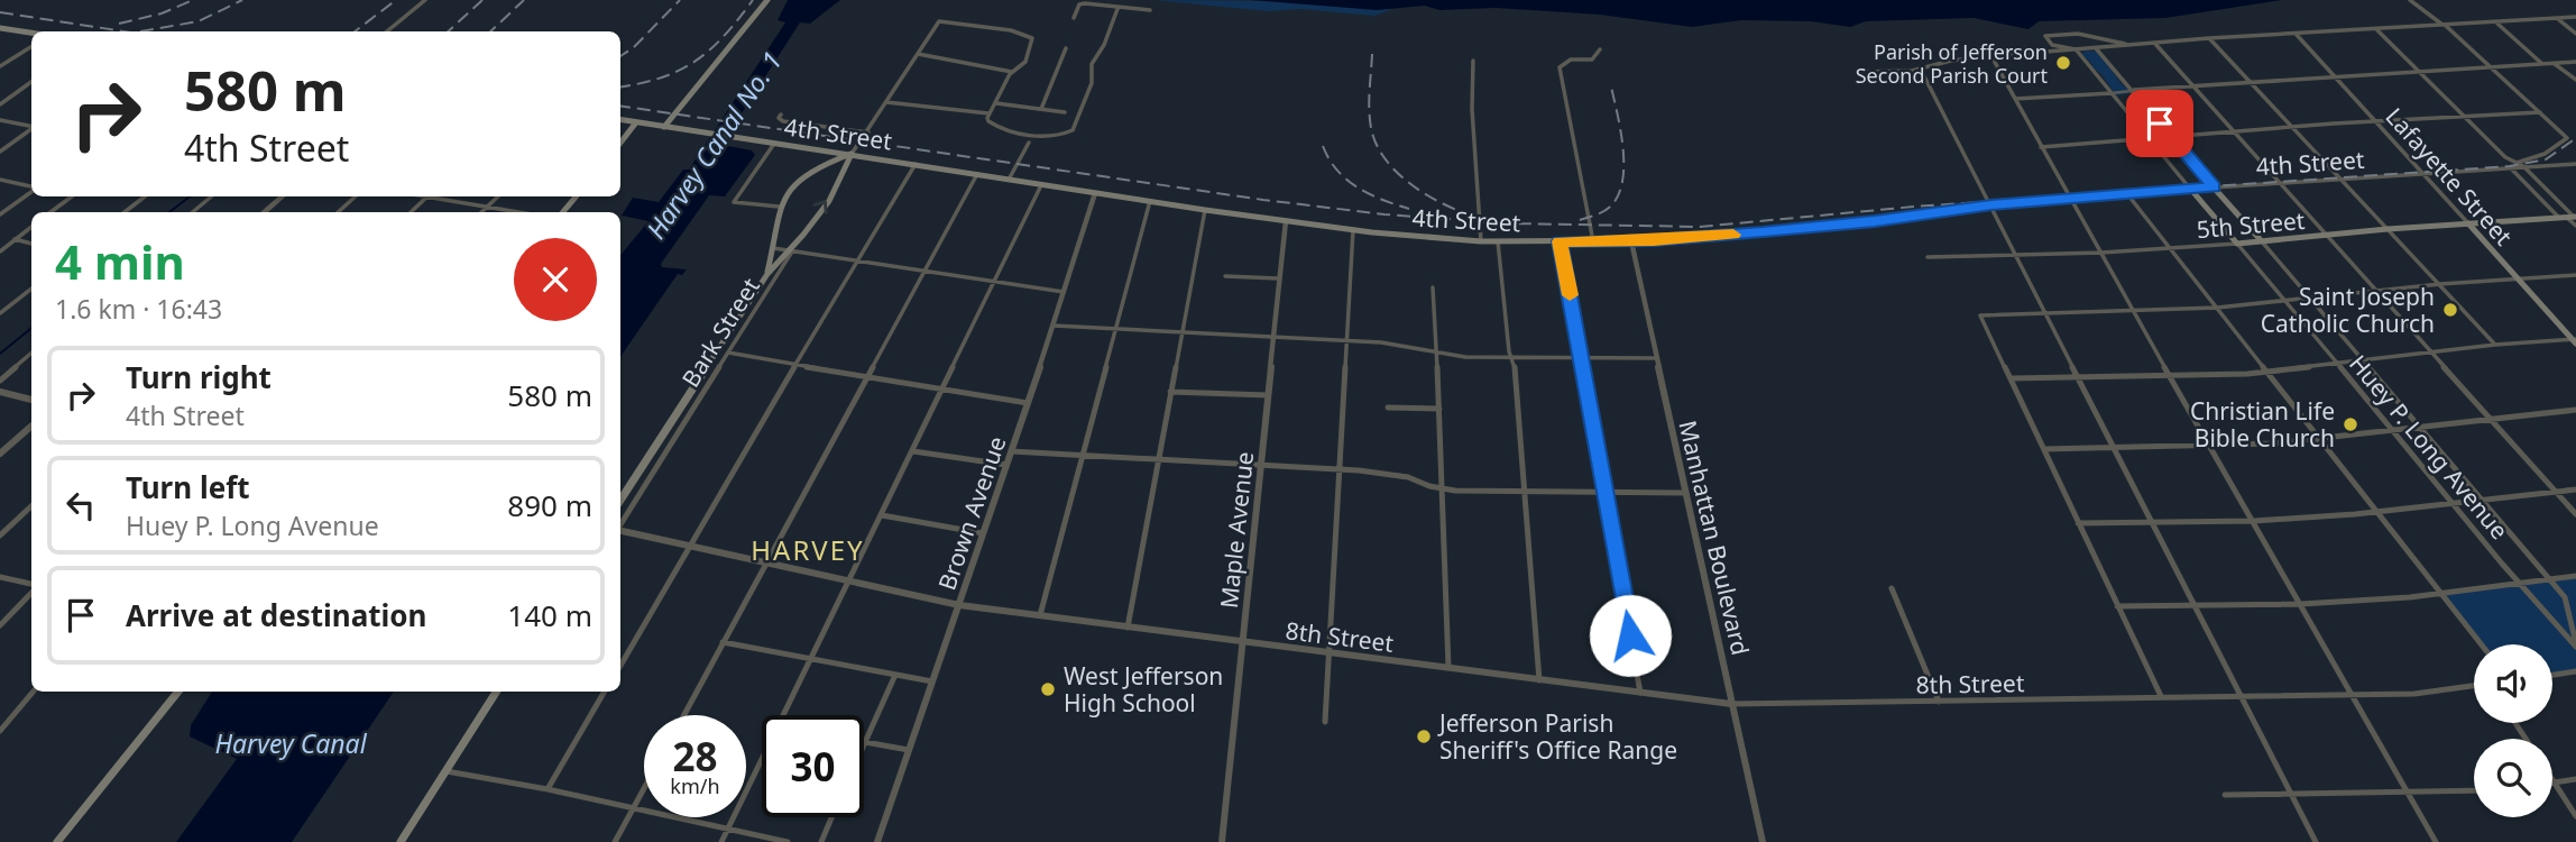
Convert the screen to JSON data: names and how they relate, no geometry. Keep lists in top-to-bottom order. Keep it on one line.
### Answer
{"streets":{"main road":["4th Street","Lafayette Street","5th Street","Bark Street","Huey P. Long Avenue"],"street":["Brown Avenue","Maple Avenue","Manhattan Boulevard","8th Street"]},"crossings":[["4th Street","Lafayette Street"],["4th Street","Bark Street"],["4th Street","Huey P. Long Avenue"],["4th Street","Brown Avenue"],["4th Street","Maple Avenue"],["4th Street","Manhattan Boulevard"],["Lafayette Street","5th Street"],["5th Street","Huey P. Long Avenue"],["Brown Avenue","8th Street"],["Maple Avenue","8th Street"],["Manhattan Boulevard","8th Street"]],"districts":["HARVEY"],"water":["Harvey Canal No. 1","Harvey Canal"],"places":["Parish of Jefferson Second Parish Court","Saint Joseph Catholic Church","Christian Life Bible Church","West Jefferson High School","Jefferson Parish Sheriff's Office Range"],"page":{"turn":["580 m","4th Street"],"heading":["4 min","1.6 km · 16:43"],"list":[{"name":"Turn right","note":"4th Street","value":"580 m"},{"name":"Turn left","note":"Huey P. Long Avenue","value":"890 m"},{"name":"Arrive at destination","value":"140 m"}],"speed":"28 km/h","limit":"30"}}
